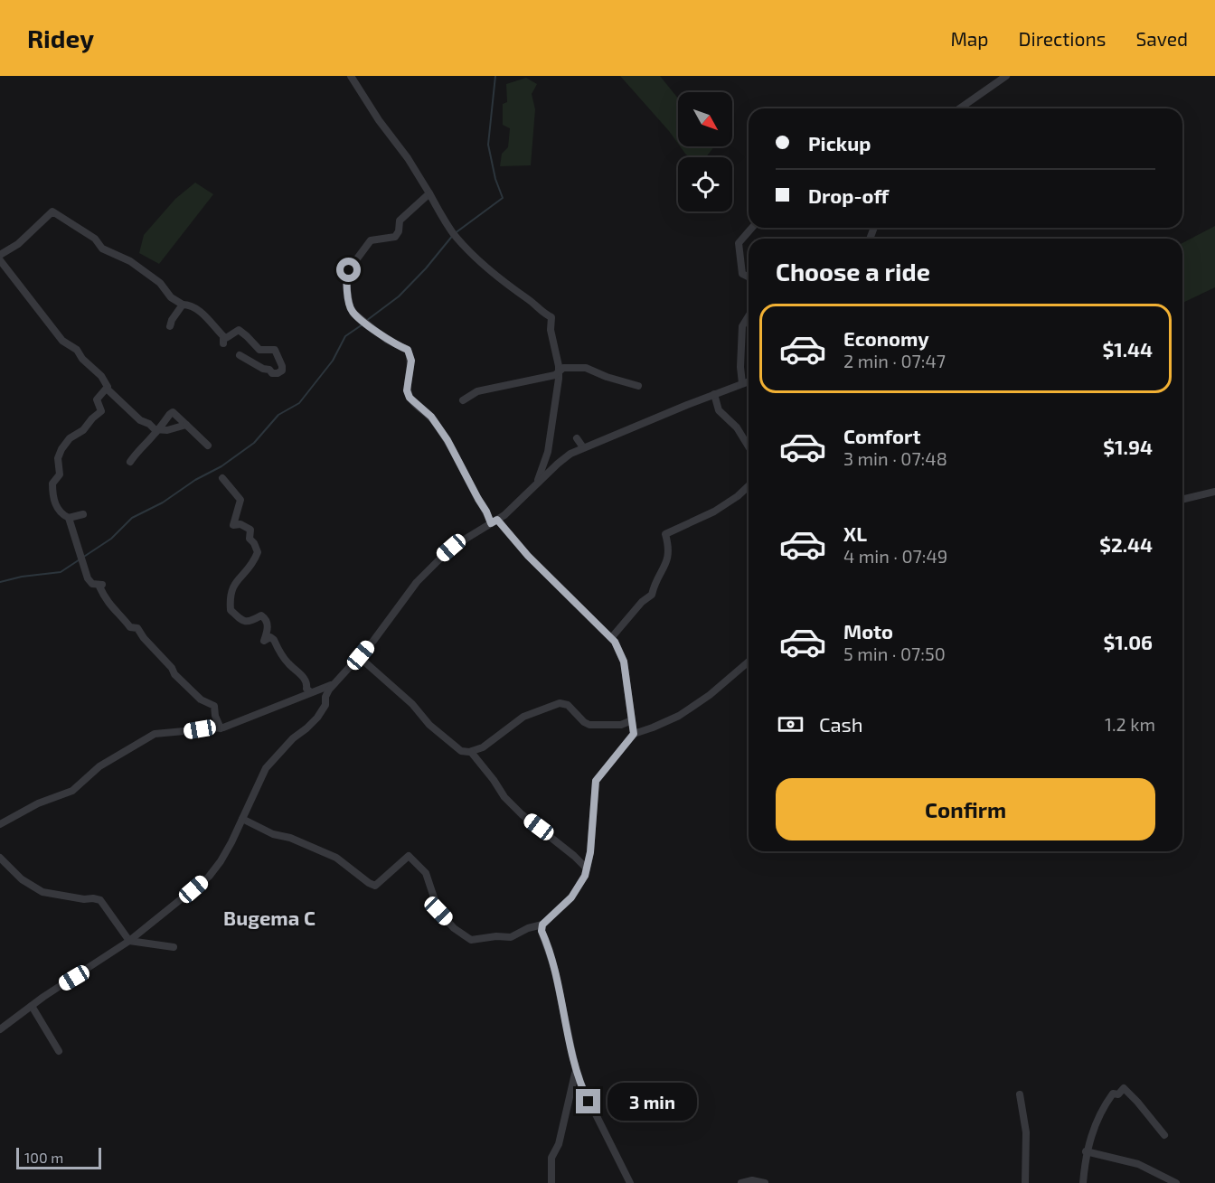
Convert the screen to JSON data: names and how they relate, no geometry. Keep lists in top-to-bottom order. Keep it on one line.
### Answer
{"districts":["Bugema C"],"scale_bar":"100 m","north":"bottom right","page":{"header":"Ridey","nav":["Map","Directions","Saved"],"banner":["Pickup","Drop-off"],"heading":"Choose a ride","list":[{"name":"Economy","note":"2 min · 07:47","value":"$1.44"},{"name":"Comfort","note":"3 min · 07:48","value":"$1.94"},{"name":"XL","note":"4 min · 07:49","value":"$2.44"},{"name":"Moto","note":"5 min · 07:50","value":"$1.06"}],"pay":["Cash","1.2 km"],"buttons":"Confirm","bubble":"3 min","scale":"100 m"}}
